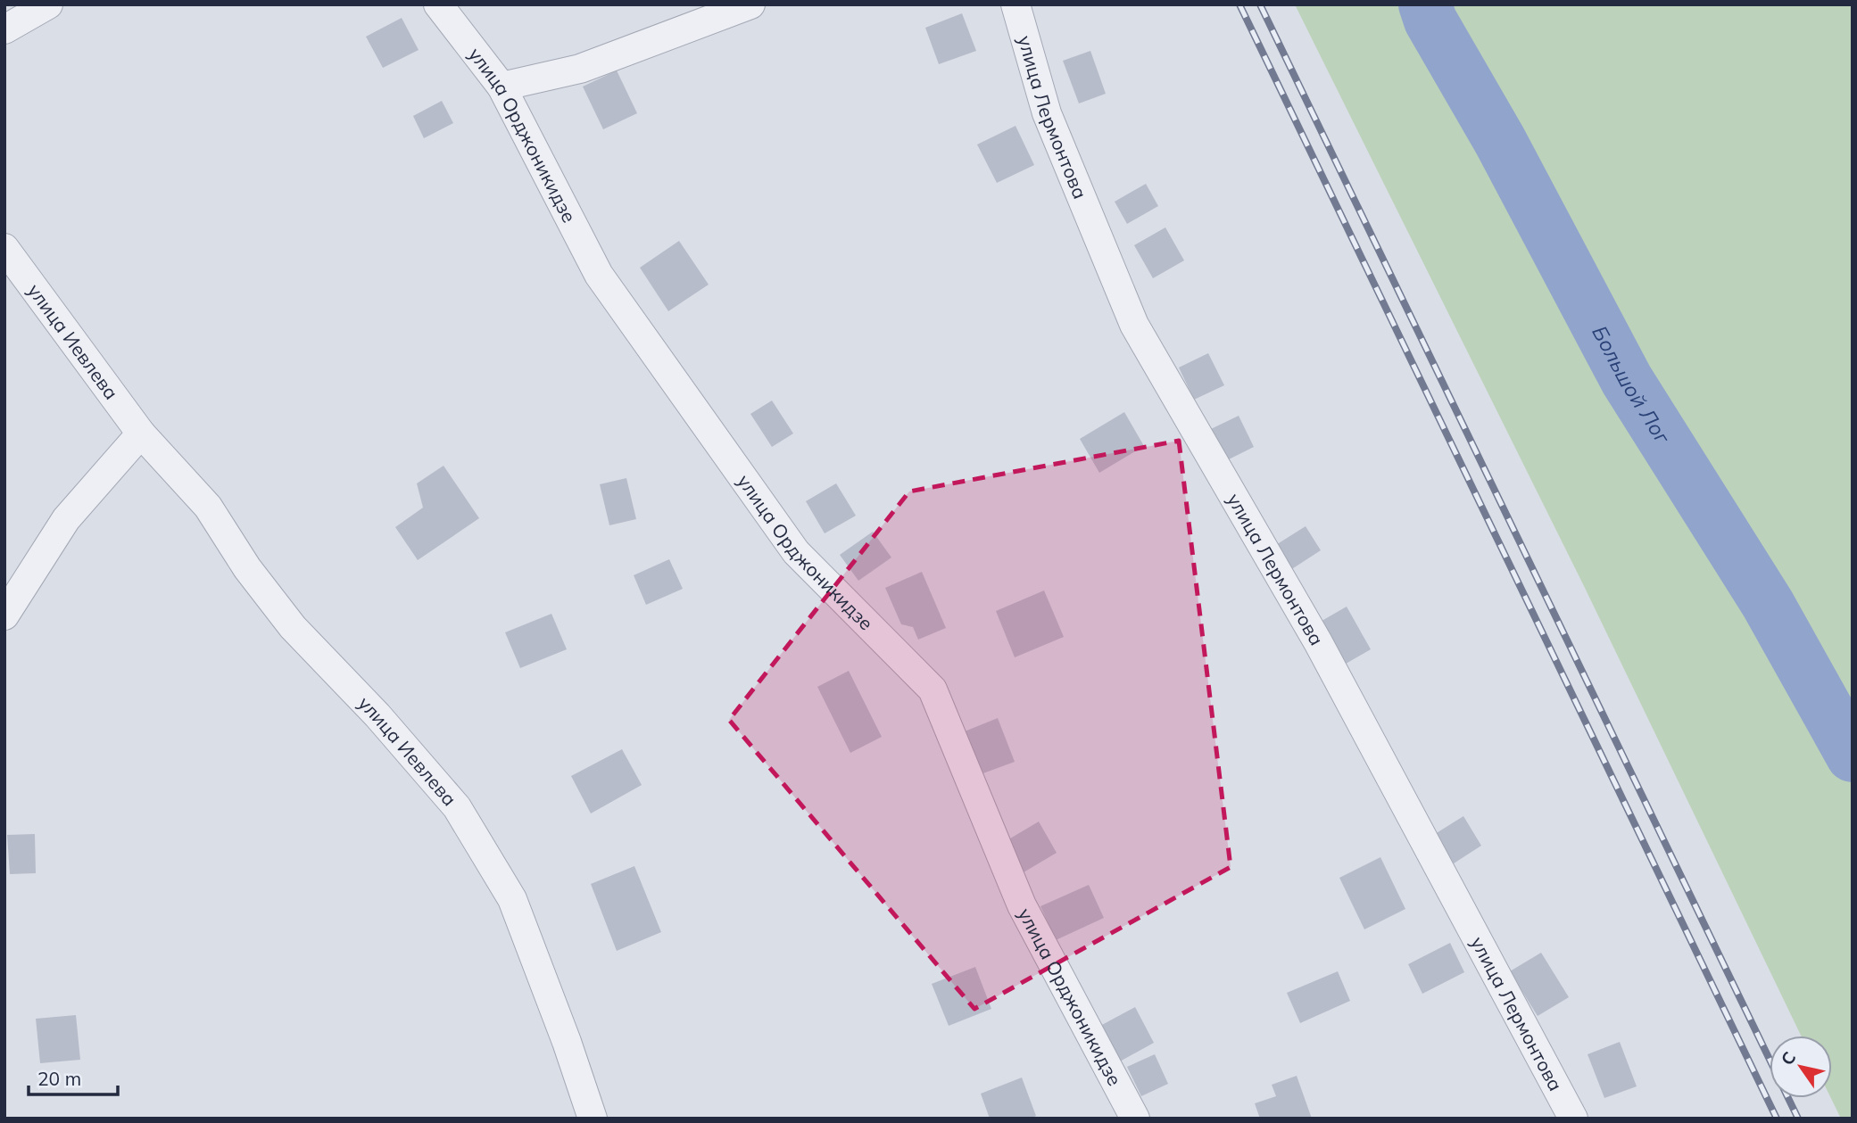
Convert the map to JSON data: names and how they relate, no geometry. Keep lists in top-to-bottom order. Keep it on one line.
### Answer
{"streets":{"street":["улица Лермонтова","улица Орджоникидзе","улица Иевлева"]},"water":["Большой Лог"],"scale_bar":"20 m","north":"top left"}
